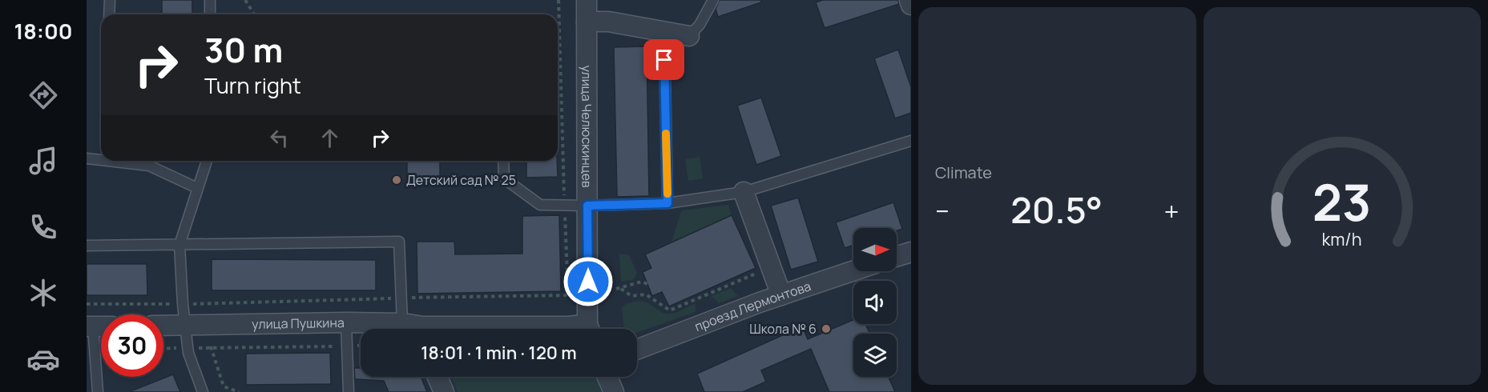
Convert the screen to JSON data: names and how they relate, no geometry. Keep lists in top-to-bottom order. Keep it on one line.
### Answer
{"streets":{"street":["улица Челюскинцев","проезд Лермонтова","улица Пушкина"]},"places":["Детский сад № 25","Школа № 6"],"north":"right","page":{"tabs":"18:00","tile":"Climate","turn":["30 m","Turn right"],"heat":["−","20.5°","+"],"limit":"30","trip":"18:01 · 1 min · 120 m","gauge":["23","km/h"]}}
